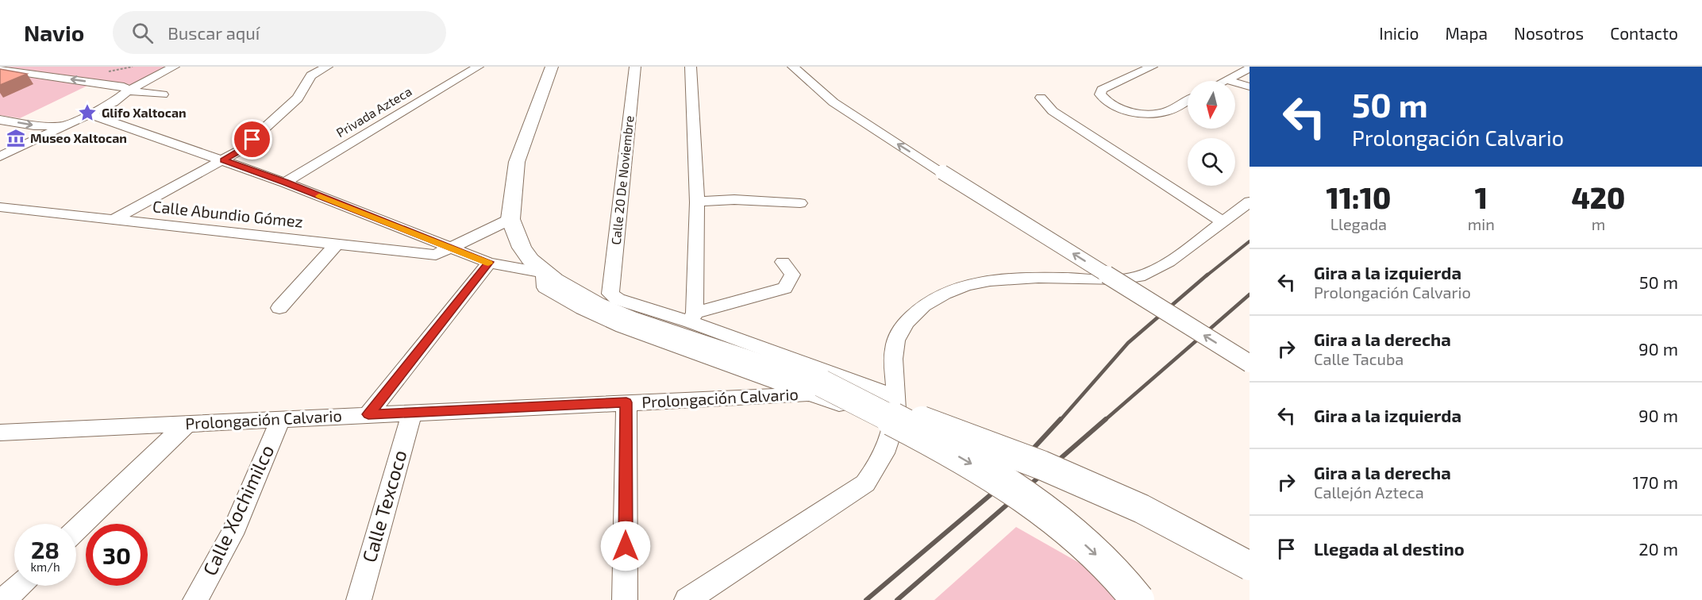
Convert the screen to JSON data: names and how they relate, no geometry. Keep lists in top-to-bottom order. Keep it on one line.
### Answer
{"streets":{"street":["Privada Azteca","Calle 20 De Noviembre","Calle Abundio Gómez","Prolongación Calvario","Calle Texcoco","Calle Xochimilco"]},"crossings":[["Prolongación Calvario","Calle Texcoco"],["Prolongación Calvario","Calle Xochimilco"]],"places":{"place":["Glifo Xaltocan"],"museum":["Museo Xaltocan"]},"north":"bottom","page":{"header":"Navio","search":"Buscar aquí","nav":["Inicio","Mapa","Nosotros","Contacto"],"turn":["50 m","Prolongación Calvario"],"eta":["11:10","Llegada","1","min","420","m"],"list":[{"name":"Gira a la izquierda","note":"Prolongación Calvario","value":"50 m"},{"name":"Gira a la derecha","note":"Calle Tacuba","value":"90 m"},{"name":"Gira a la izquierda","value":"90 m"},{"name":"Gira a la derecha","note":"Callejón Azteca","value":"170 m"},{"name":"Llegada al destino","value":"20 m"}],"speed":"28 km/h","limit":"30"}}
